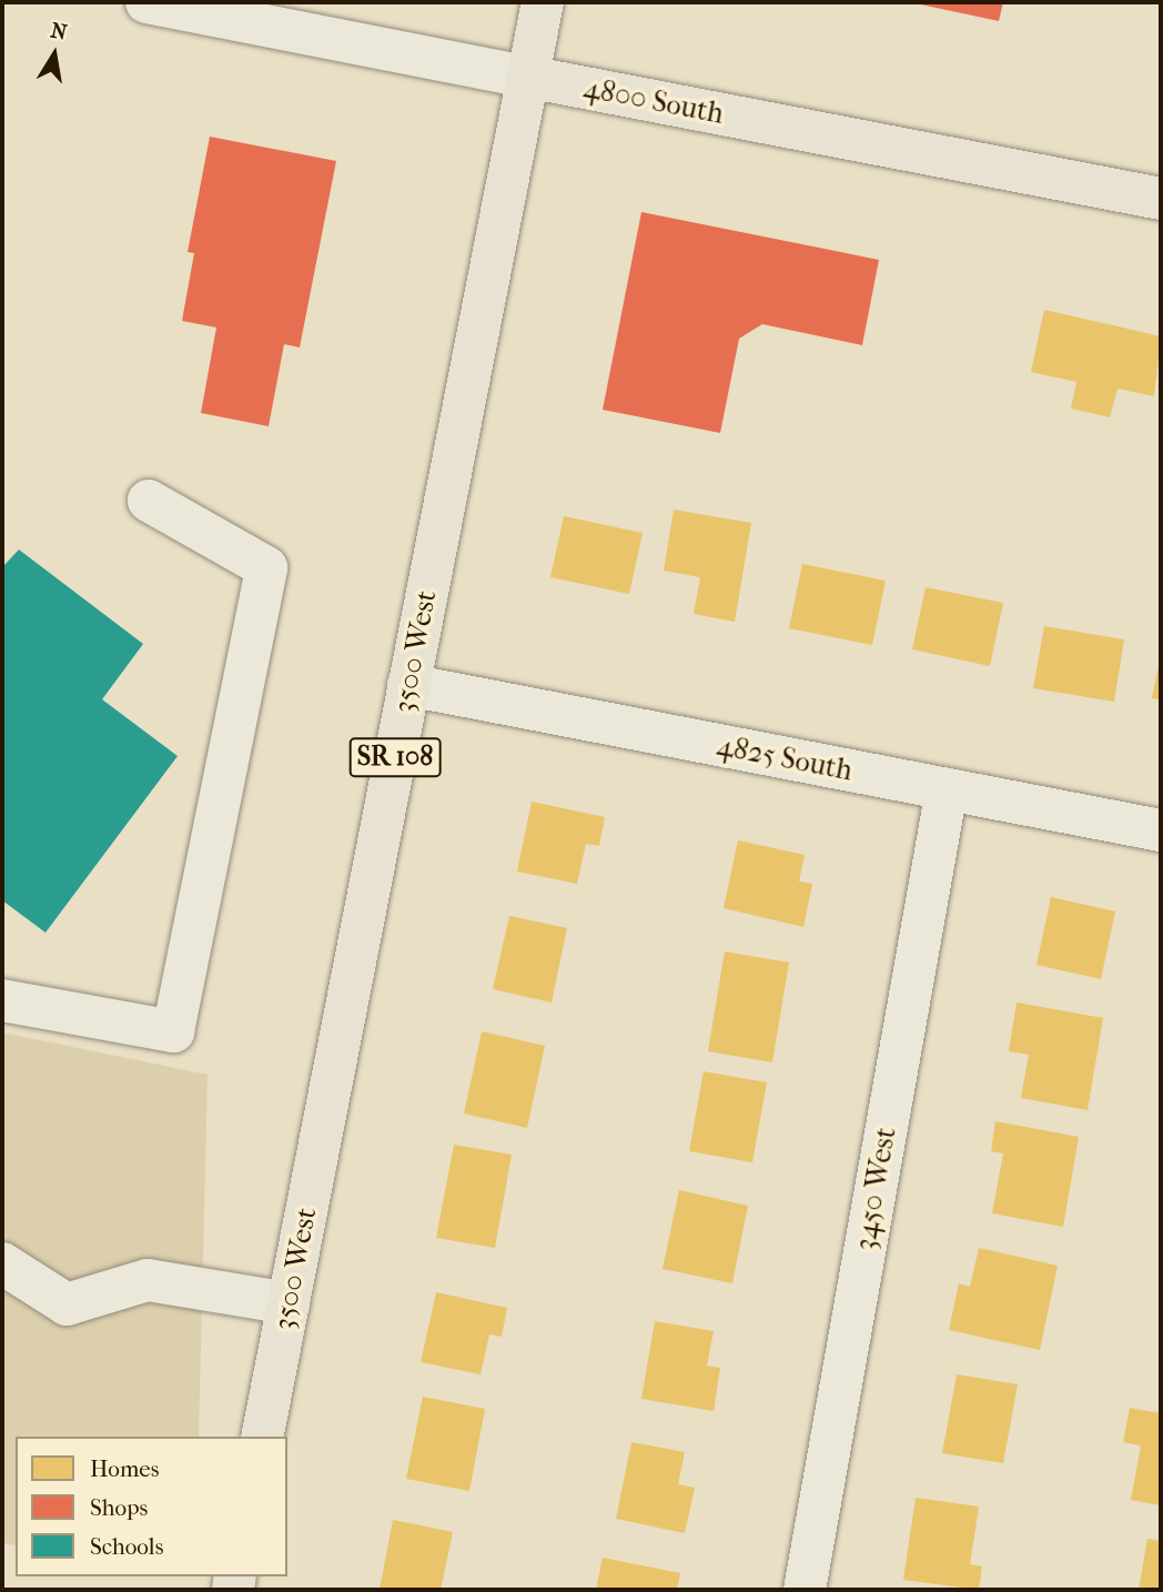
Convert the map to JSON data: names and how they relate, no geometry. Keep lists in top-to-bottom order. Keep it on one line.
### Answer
{"streets":{"main road":["4800 South","3500 West","SR 108"],"street":["4825 South","3450 West"]},"crossings":[["4800 South","3500 West"],["3500 West","4825 South"],["4825 South","3450 West"]],"legend":["Homes","Shops","Schools"],"north":"top"}
